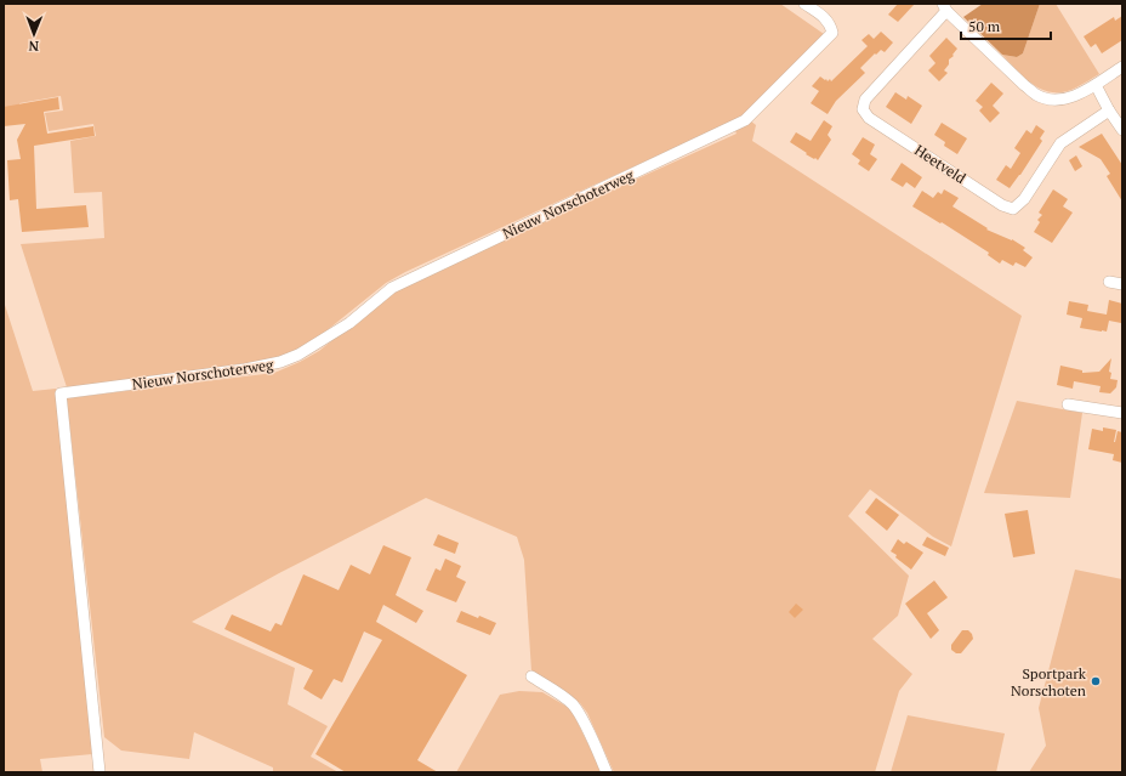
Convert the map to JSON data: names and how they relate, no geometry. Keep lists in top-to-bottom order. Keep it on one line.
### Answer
{"streets":{"street":["Heetveld","Nieuw Norschoterweg"]},"places":["Sportpark Norschoten"],"scale_bar":"50 m","north":"bottom"}
